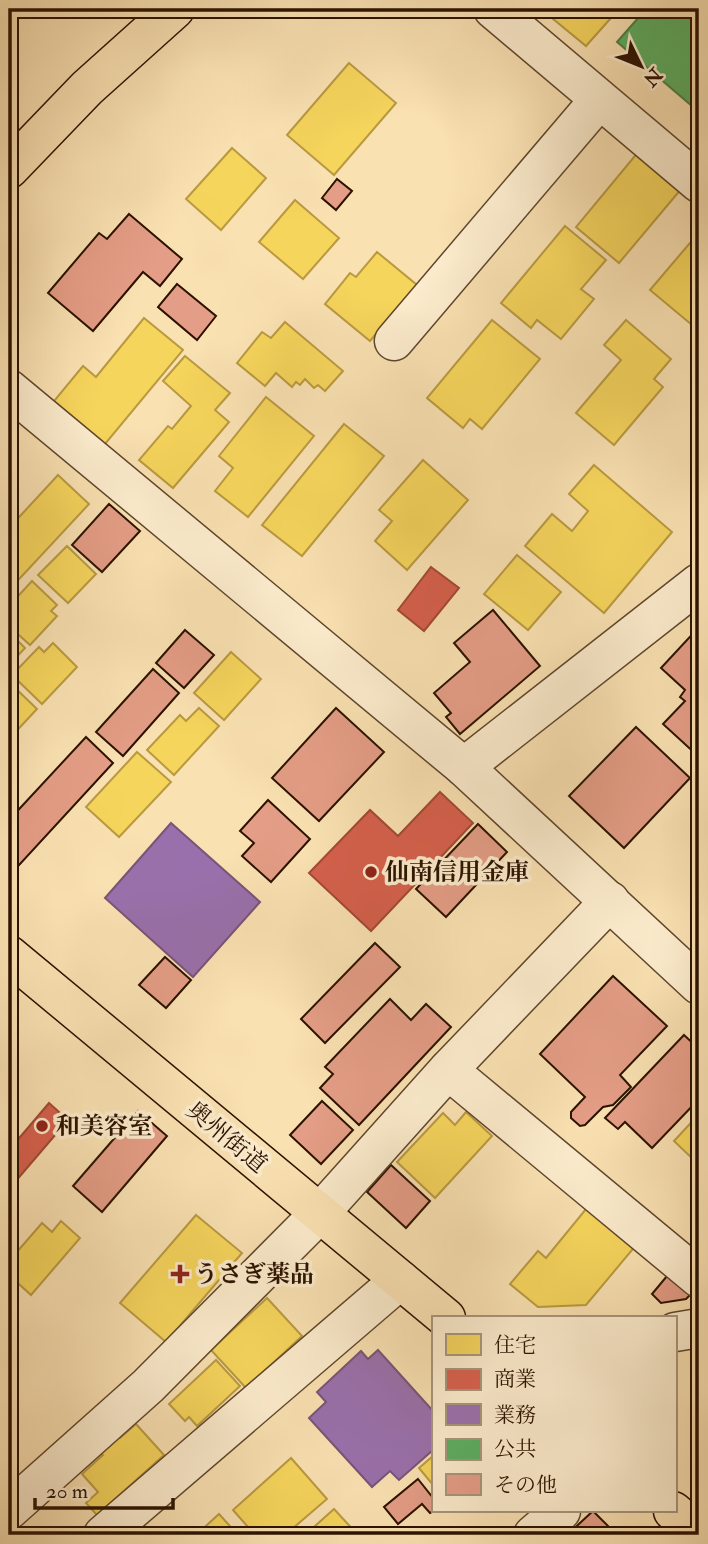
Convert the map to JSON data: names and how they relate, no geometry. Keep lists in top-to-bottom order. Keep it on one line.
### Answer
{"streets":{"main road":["奥州街道"]},"places":{"other":["仙南信用金庫","和美容室"],"health":["うさぎ薬品"]},"legend":["住宅","商業","業務","公共","その他"],"scale_bar":"20 m","north":"bottom right"}
